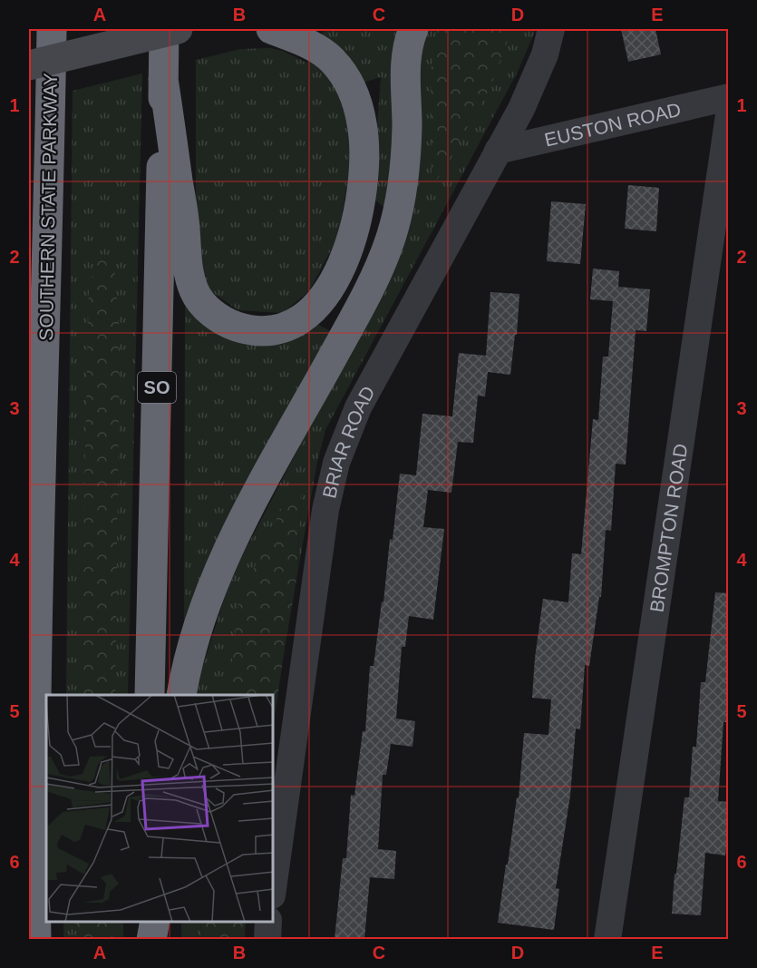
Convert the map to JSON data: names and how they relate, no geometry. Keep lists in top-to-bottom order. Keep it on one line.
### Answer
{"streets":{"highway":["SOUTHERN STATE PARKWAY","SO"],"street":["EUSTON ROAD","BRIAR ROAD","BROMPTON ROAD"]},"crossings":[["EUSTON ROAD","BRIAR ROAD"]],"grid":{"columns":["A","B","C","D","E"],"rows":["1","2","3","4","5","6"]}}
